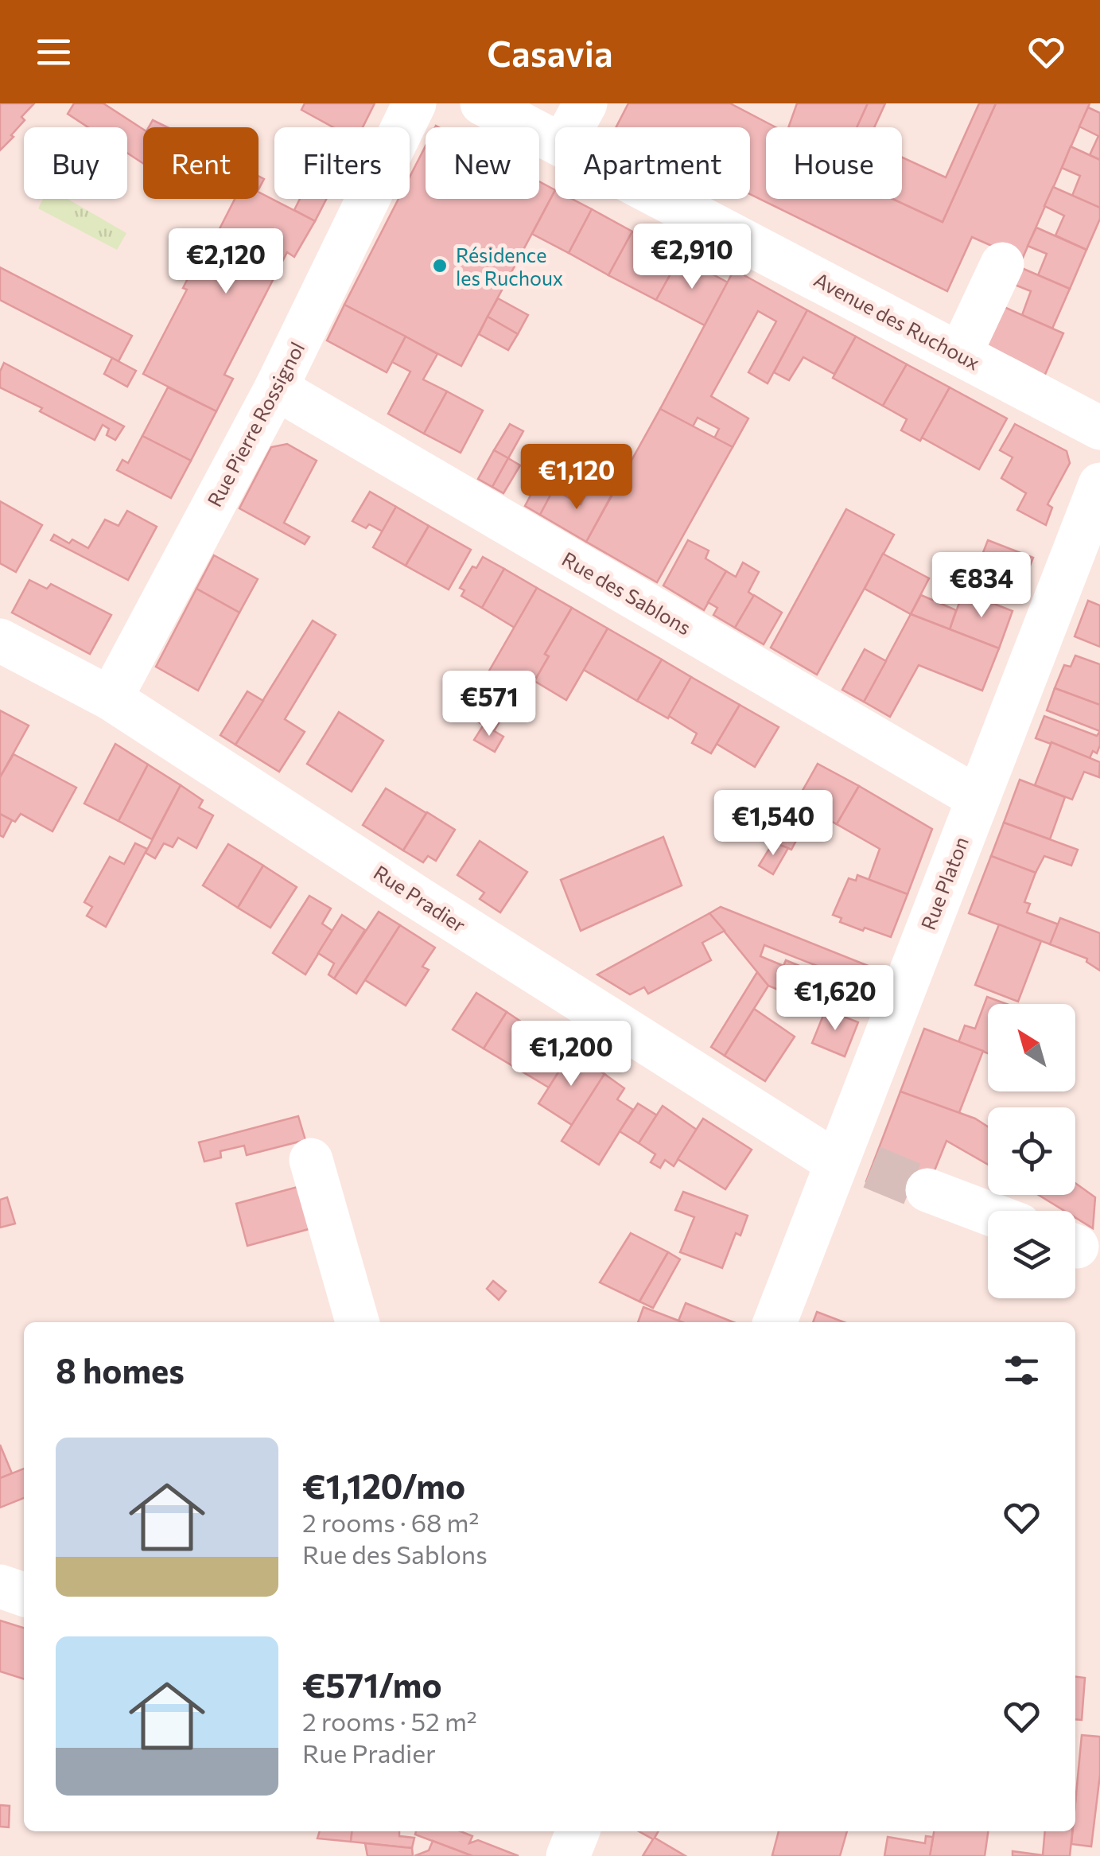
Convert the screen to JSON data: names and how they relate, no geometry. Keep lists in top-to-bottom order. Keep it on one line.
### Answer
{"streets":{"street":["Avenue des Ruchoux","Rue Pierre Rossignol","Rue des Sablons","Rue Platon","Rue Pradier"]},"crossings":[["Rue Pierre Rossignol","Rue des Sablons"],["Rue Pierre Rossignol","Rue Pradier"],["Rue des Sablons","Rue Platon"],["Rue Platon","Rue Pradier"]],"places":["Résidence les Ruchoux"],"north":"top left","page":{"header":"Casavia","chip":["Buy","Rent","Filters","New","Apartment","House"],"price":["€2,910","€2,120","€1,120","€834","€571","€1,540","€1,620","€1,200"],"heading":"8 homes","list":[{"name":"€1,120/mo","note":"2 rooms · 68 m² · Rue des Sablons"},{"name":"€571/mo","note":"2 rooms · 52 m² · Rue Pradier"}]}}
